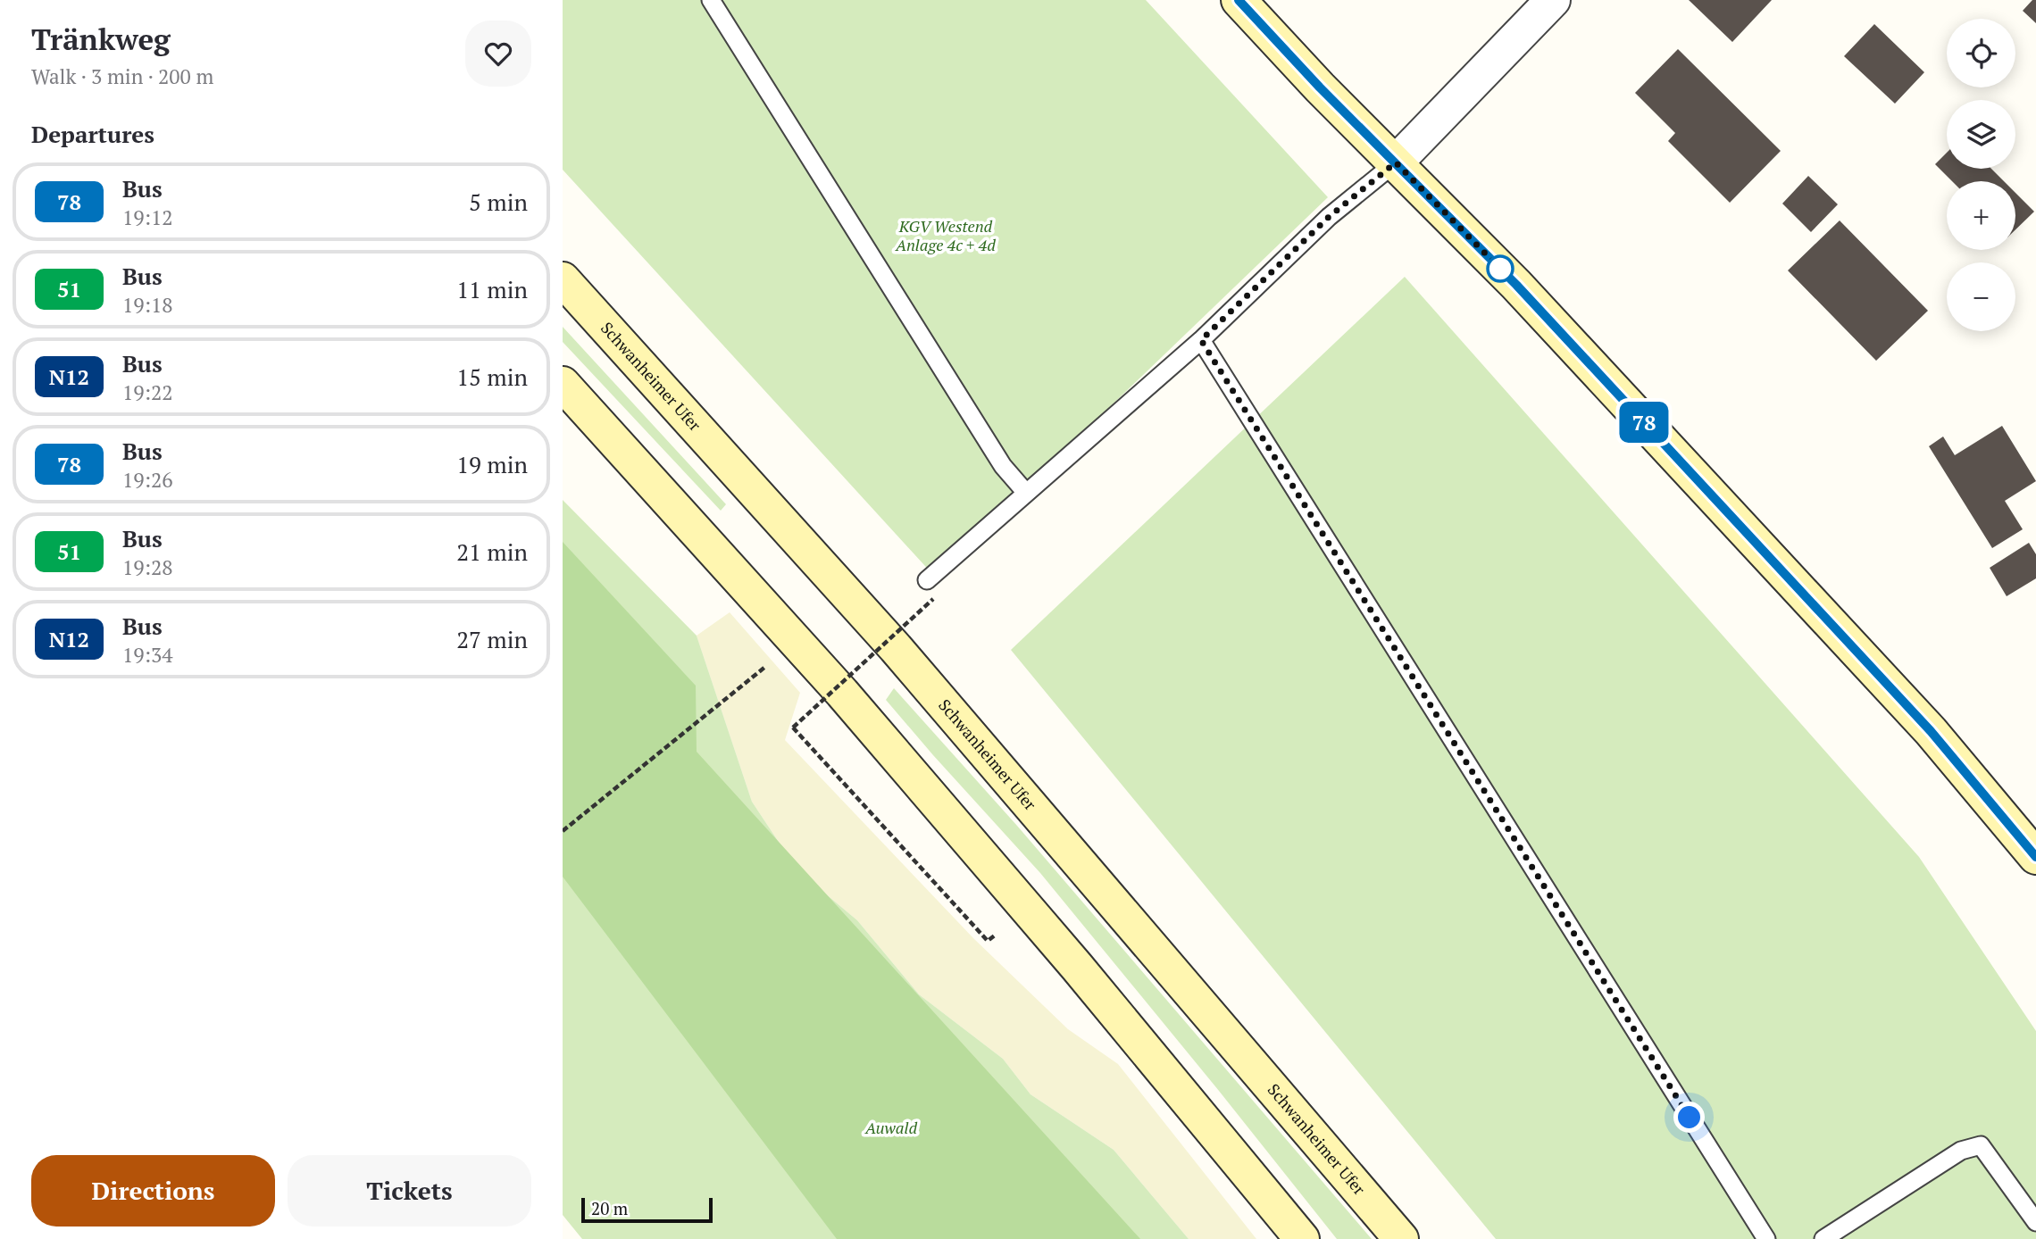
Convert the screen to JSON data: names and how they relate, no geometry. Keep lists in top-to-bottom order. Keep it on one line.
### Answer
{"streets":{"main road":["Schwanheimer Ufer"]},"parks":["KGV Westend Anlage 4c + 4d","Auwald"],"lines":["bus line 78"],"scale_bar":"20 m","page":{"heading":[["Tränkweg","Walk · 3 min · 200 m"],"Departures"],"on_map":"78","map_buttons":["+","−"],"list":[{"mark":"78","name":"Bus","note":"19:12","value":"5 min"},{"mark":"51","name":"Bus","note":"19:18","value":"11 min"},{"mark":"N12","name":"Bus","note":"19:22","value":"15 min"},{"mark":"78","name":"Bus","note":"19:26","value":"19 min"},{"mark":"51","name":"Bus","note":"19:28","value":"21 min"},{"mark":"N12","name":"Bus","note":"19:34","value":"27 min"}],"buttons":["Directions","Tickets"],"scale":"20 m"}}
